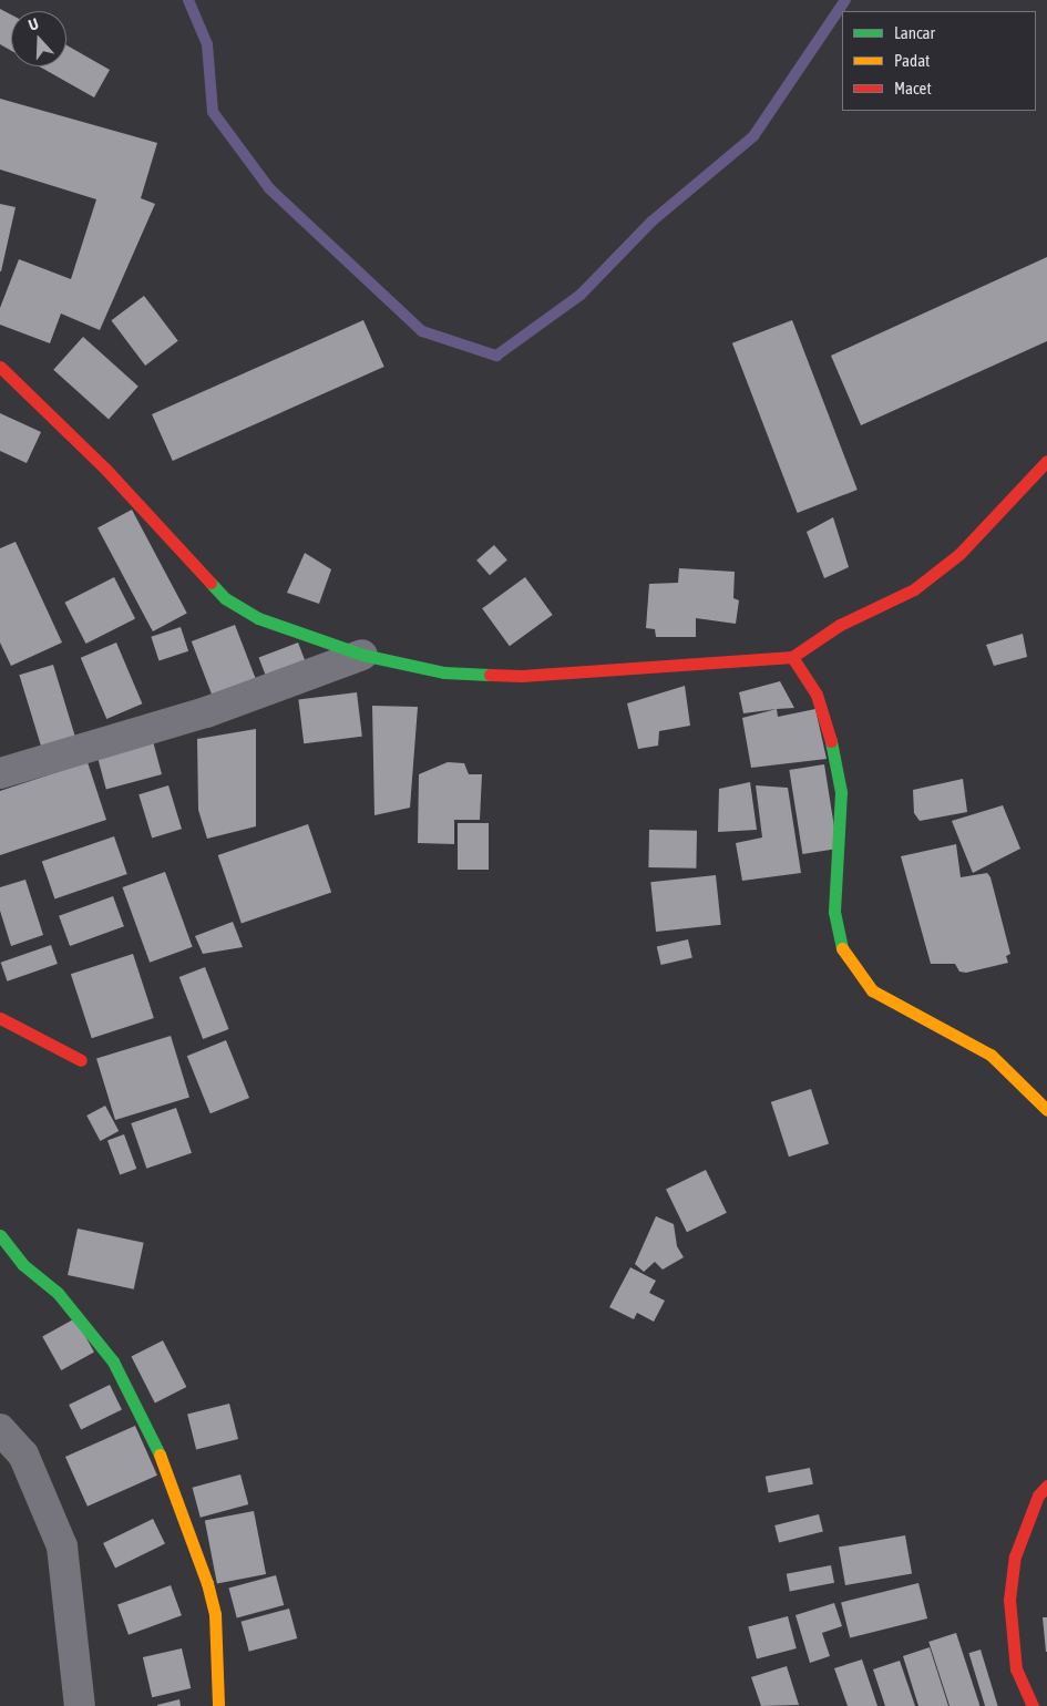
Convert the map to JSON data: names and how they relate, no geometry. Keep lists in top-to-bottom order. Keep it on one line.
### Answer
{"legend":["Lancar","Padat","Macet"],"north":"top"}
